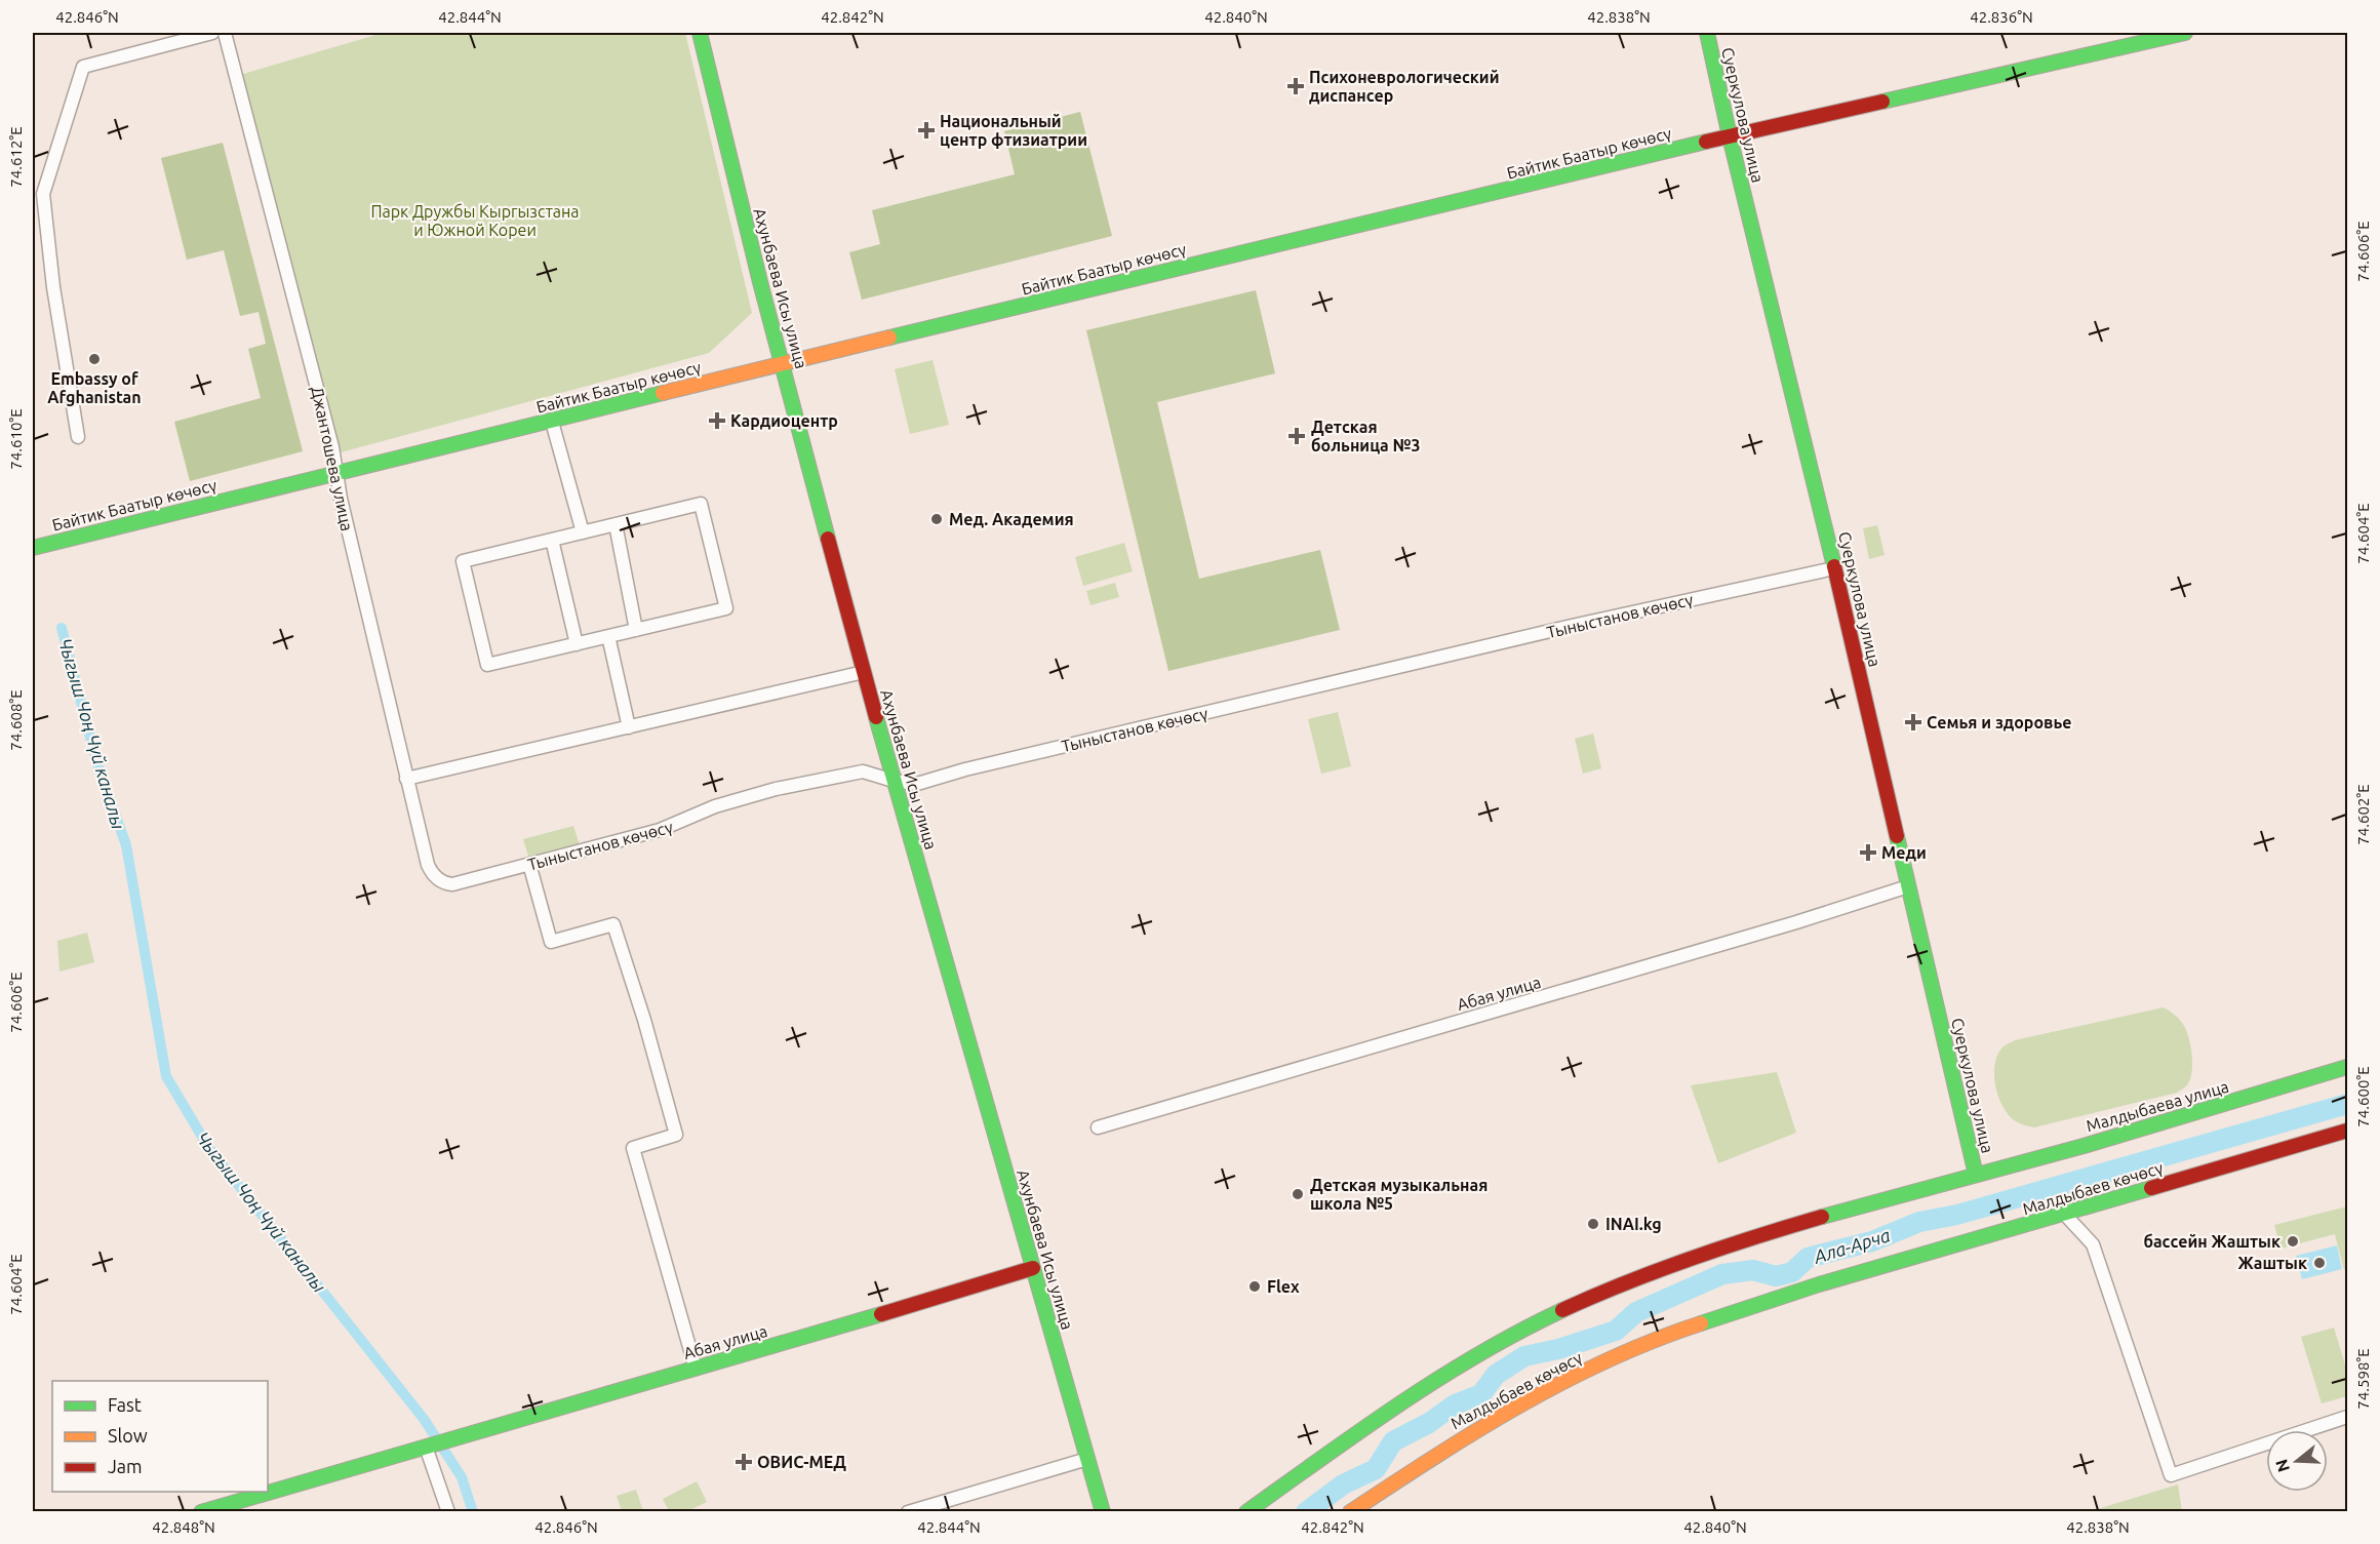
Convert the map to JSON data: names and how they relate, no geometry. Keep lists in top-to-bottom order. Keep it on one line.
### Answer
{"streets":{"street":["Суеркулова улица","Байтик Баатыр көчөсү","Ахунбаева Исы улица","Джантошева улица","Тыныстанов көчөсү","Абая улица","Малдыбаева улица","Малдыбаев көчөсү"]},"crossings":[["Суеркулова улица","Байтик Баатыр көчөсү"],["Суеркулова улица","Тыныстанов көчөсү"],["Суеркулова улица","Абая улица"],["Суеркулова улица","Малдыбаева улица"],["Байтик Баатыр көчөсү","Ахунбаева Исы улица"],["Байтик Баатыр көчөсү","Джантошева улица"],["Ахунбаева Исы улица","Тыныстанов көчөсү"],["Ахунбаева Исы улица","Абая улица"],["Джантошева улица","Тыныстанов көчөсү"]],"water":["Чыгыш Чоң Чүй каналы","Ала-Арча"],"parks":["Парк Дружбы Кыргызстана и Южной Кореи"],"places":{"health":["Психоневрологический диспансер","Национальный центр фтизиатрии","Кардиоцентр","Детская больница №3","Семья и здоровье","Меди","ОВИС-МЕД"],"other":["Embassy of Afghanistan","Мед. Академия","Детская музыкальная школа №5","INAI.kg","бассейн Жаштык","Жаштык","Flex"]},"legend":["Fast","Slow","Jam"],"north":"left","coordinates":["42.846°N","42.844°N","42.842°N","42.840°N","42.838°N","42.836°N","74.612°E","74.606°E","74.610°E","74.604°E","74.608°E","74.602°E","74.600°E","74.598°E","42.848°N"]}
